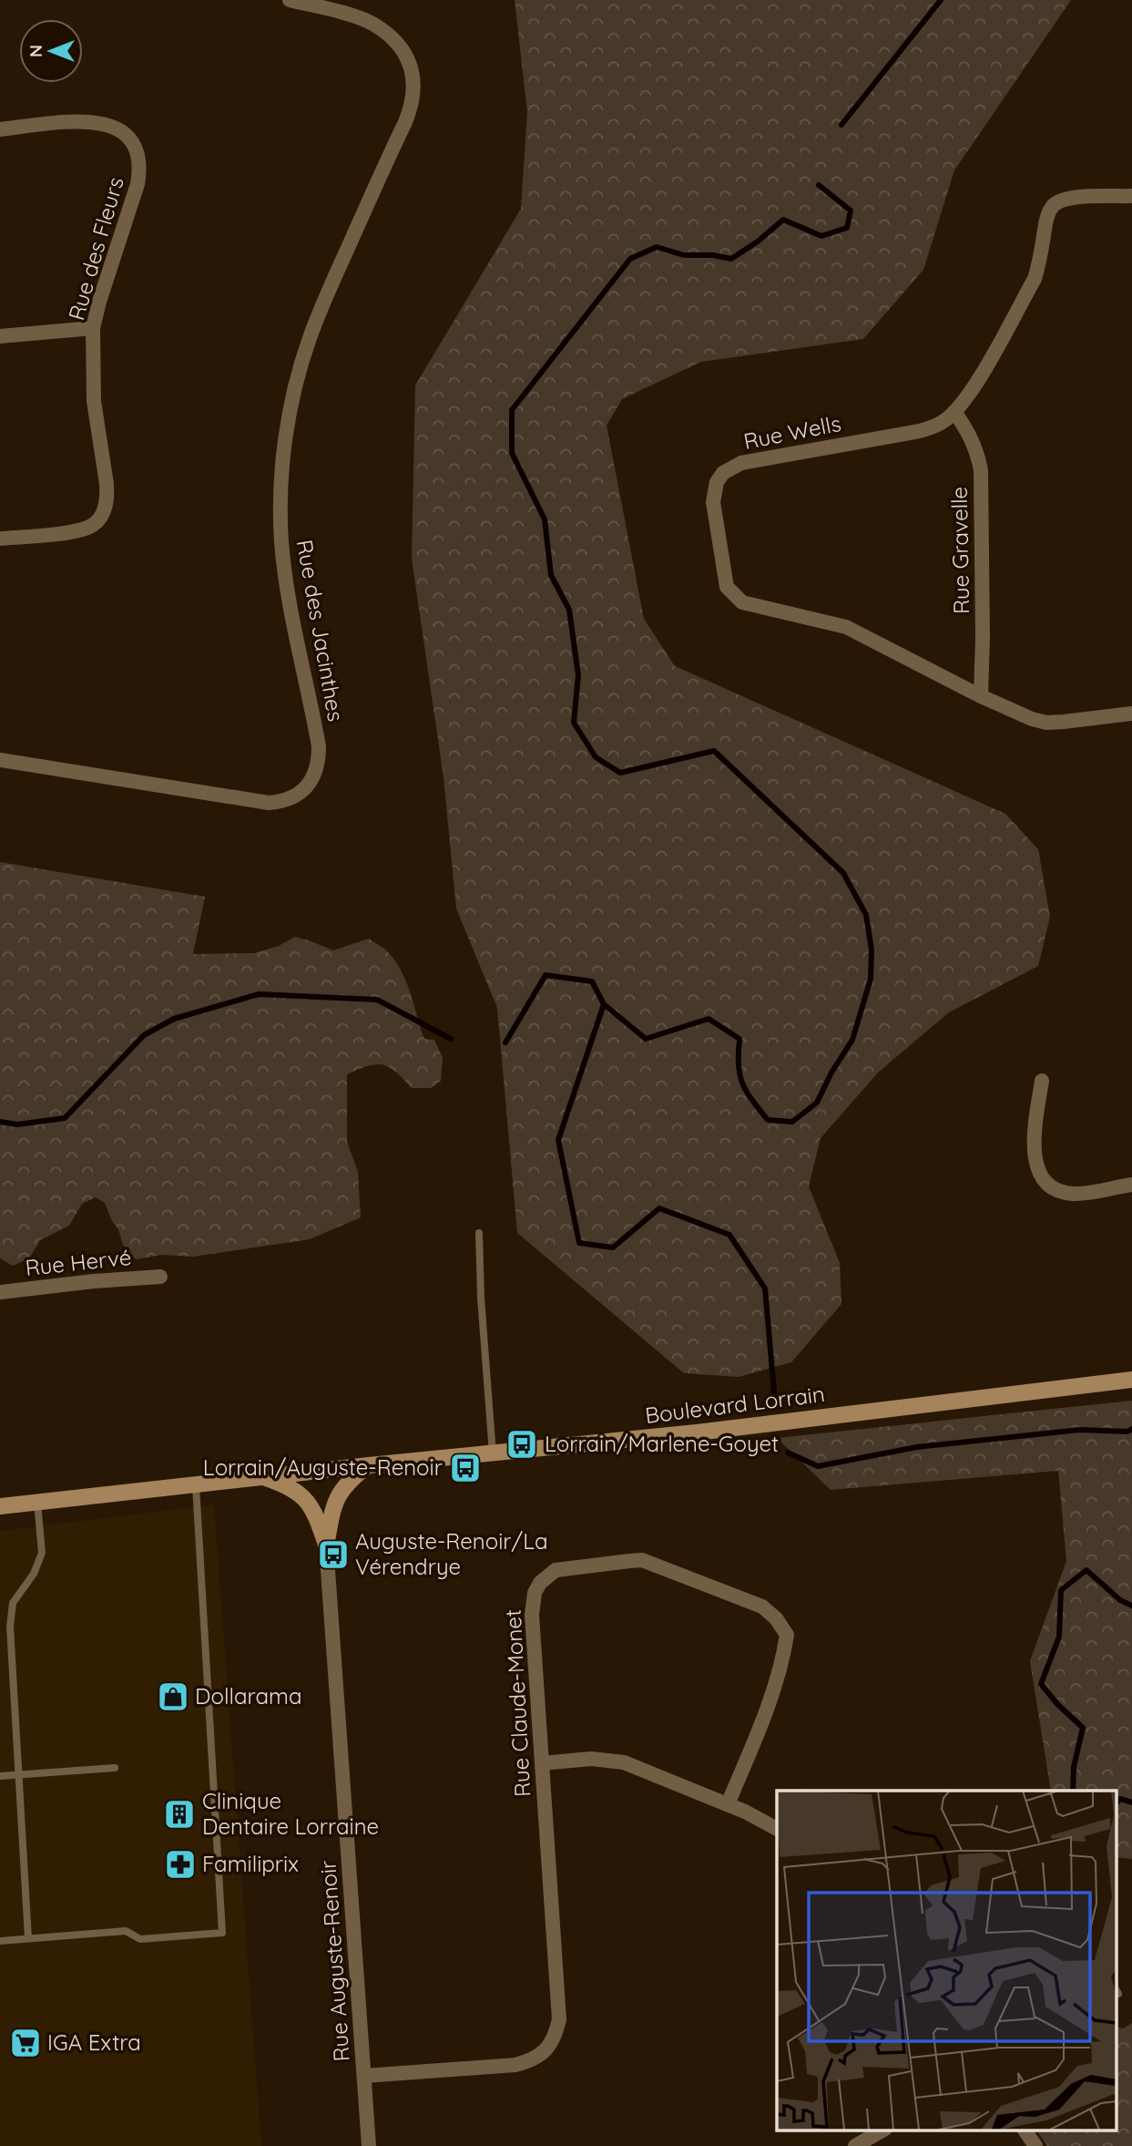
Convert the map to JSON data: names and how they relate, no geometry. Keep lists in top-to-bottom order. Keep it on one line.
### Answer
{"streets":{"main road":["Boulevard Lorrain"],"street":["Rue des Fleurs","Rue Wells","Rue Gravelle","Rue des Jacinthes","Rue Hervé","Rue Claude-Monet","Rue Auguste-Renoir"]},"crossings":[["Rue Wells","Rue Gravelle"],["Rue Claude-Monet","Rue Auguste-Renoir"]],"places":{"bus stop":["Lorrain/Marlene-Goyet","Lorrain/Auguste-Renoir","Auguste-Renoir/La Vérendrye"],"shop":["Dollarama"],"building":["Clinique Dentaire Lorraine"],"pharmacy":["Familiprix"],"supermarket":["IGA Extra"]},"north":"left"}
